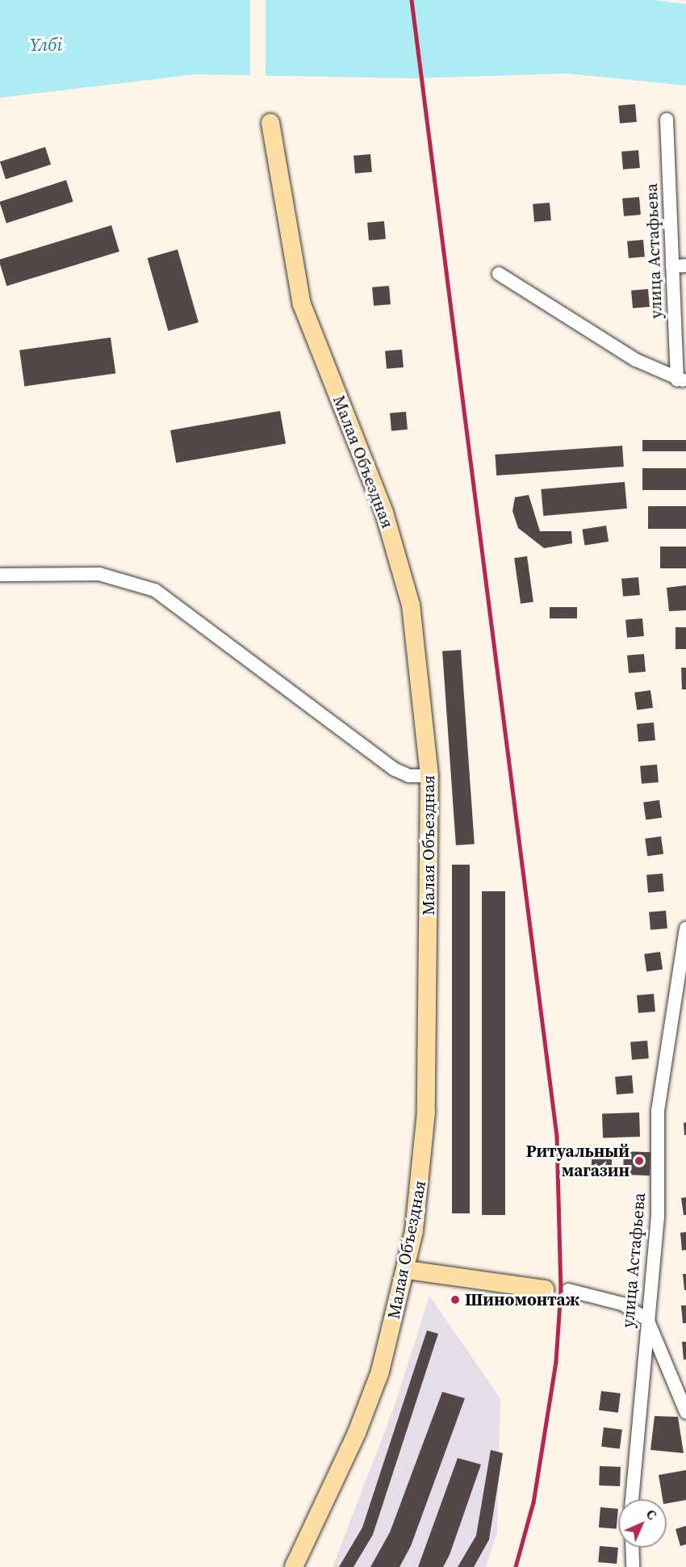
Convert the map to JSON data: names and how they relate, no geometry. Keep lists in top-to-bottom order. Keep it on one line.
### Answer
{"streets":{"main road":["Малая Объездная"],"street":["улица Астафьева"]},"water":["Үлбі"],"places":["Ритуальный магазин","Шиномонтаж"],"north":"top right"}
